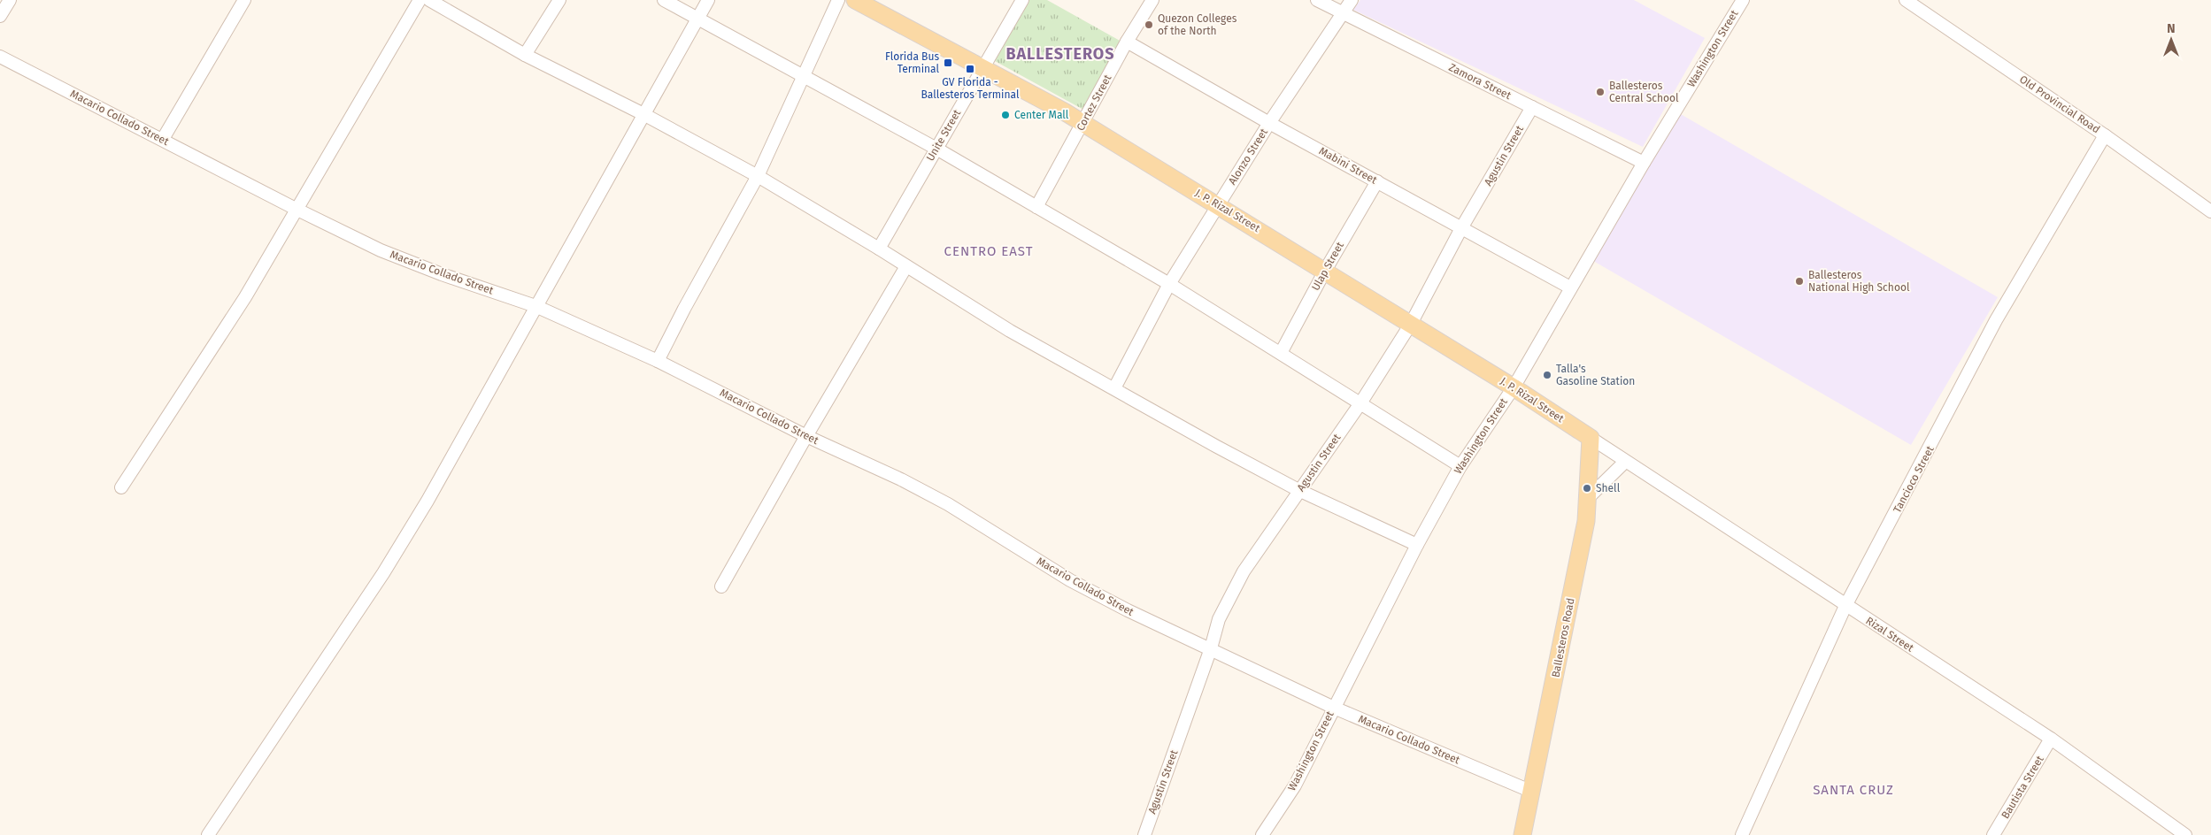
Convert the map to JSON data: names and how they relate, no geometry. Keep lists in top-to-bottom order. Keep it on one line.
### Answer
{"streets":{"main road":["J. P. Rizal Street","Ballesteros Road"],"street":["Washington Street","Zamora Street","Cortez Street","Old Provincial Road","Macario Collado Street","Unite Street","Agustin Street","Alonzo Street","Mabini Street","Ulap Street","Tancioco Street","Rizal Street","Bautista Street"]},"crossings":[["Washington Street","Zamora Street"],["Washington Street","Macario Collado Street"],["Washington Street","Mabini Street"],["Washington Street","J. P. Rizal Street"],["Zamora Street","Agustin Street"],["Zamora Street","Alonzo Street"],["Cortez Street","Mabini Street"],["Cortez Street","J. P. Rizal Street"],["Old Provincial Road","Tancioco Street"],["Macario Collado Street","Agustin Street"],["Macario Collado Street","Ballesteros Road"],["Unite Street","J. P. Rizal Street"],["Agustin Street","Mabini Street"],["Agustin Street","J. P. Rizal Street"],["Alonzo Street","Mabini Street"],["Alonzo Street","J. P. Rizal Street"],["Mabini Street","Ulap Street"],["J. P. Rizal Street","Ulap Street"],["J. P. Rizal Street","Rizal Street"],["J. P. Rizal Street","Ballesteros Road"],["Tancioco Street","Rizal Street"],["Rizal Street","Ballesteros Road"],["Rizal Street","Bautista Street"]],"districts":["BALLESTEROS","CENTRO EAST","SANTA CRUZ"],"places":{"other":["Quezon Colleges of the North","Ballesteros Central School","Center Mall","Ballesteros National High School","Talla's Gasoline Station","Shell"],"transit":["Florida Bus Terminal","GV Florida - Ballesteros Terminal"]},"north":"top"}
